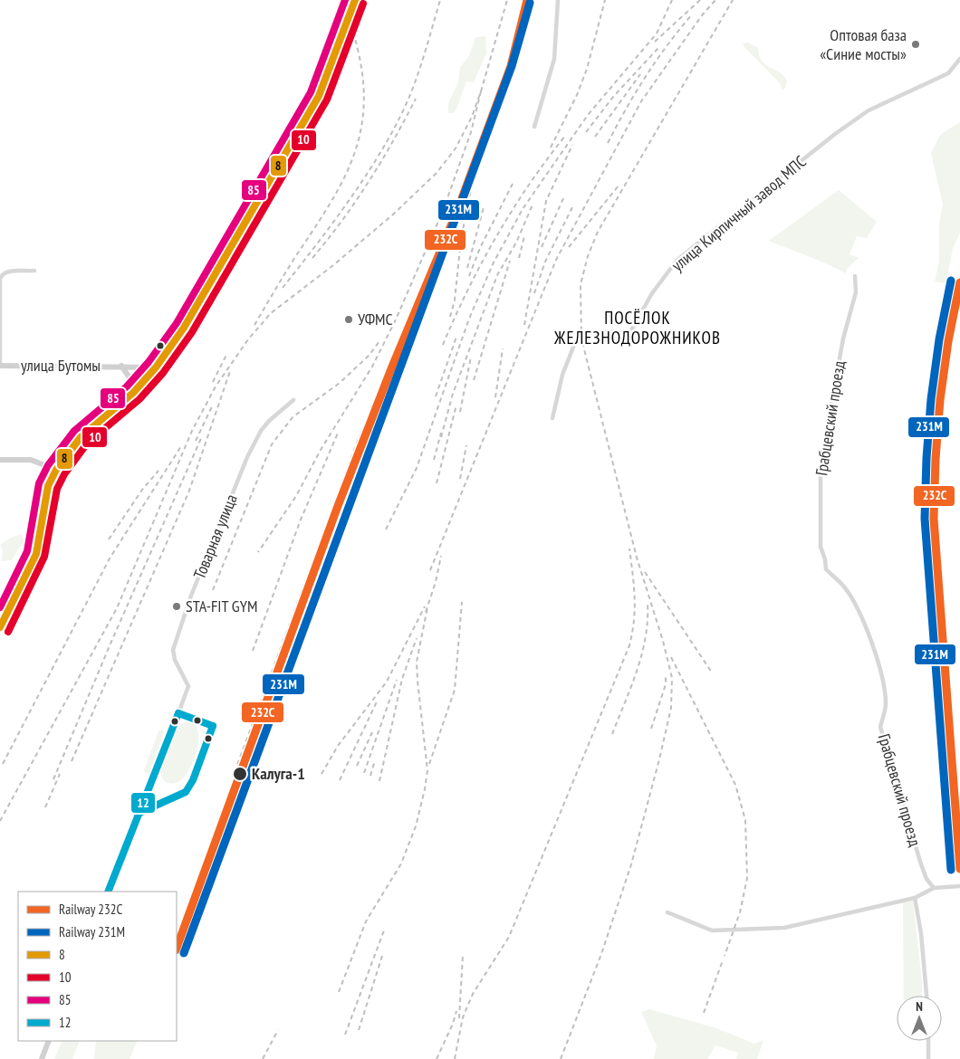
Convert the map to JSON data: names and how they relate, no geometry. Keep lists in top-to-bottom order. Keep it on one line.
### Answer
{"streets":{"main road":["улица Бутомы"],"street":["улица Кирпичный завод МПС","Грабцевский проезд","Товарная улица"]},"districts":["ПОСЁЛОК ЖЕЛЕЗНОДОРОЖНИКОВ"],"places":["Оптовая база «Синие мосты»","УФМС","STA-FIT GYM","Калуга-1"],"lines":["rail line 232C","transit line 8","transit line 85","rail line 231М","transit line 10","transit line 12"],"legend":["Railway 232C","Railway 231М","8","10","85","12"],"north":"top"}
